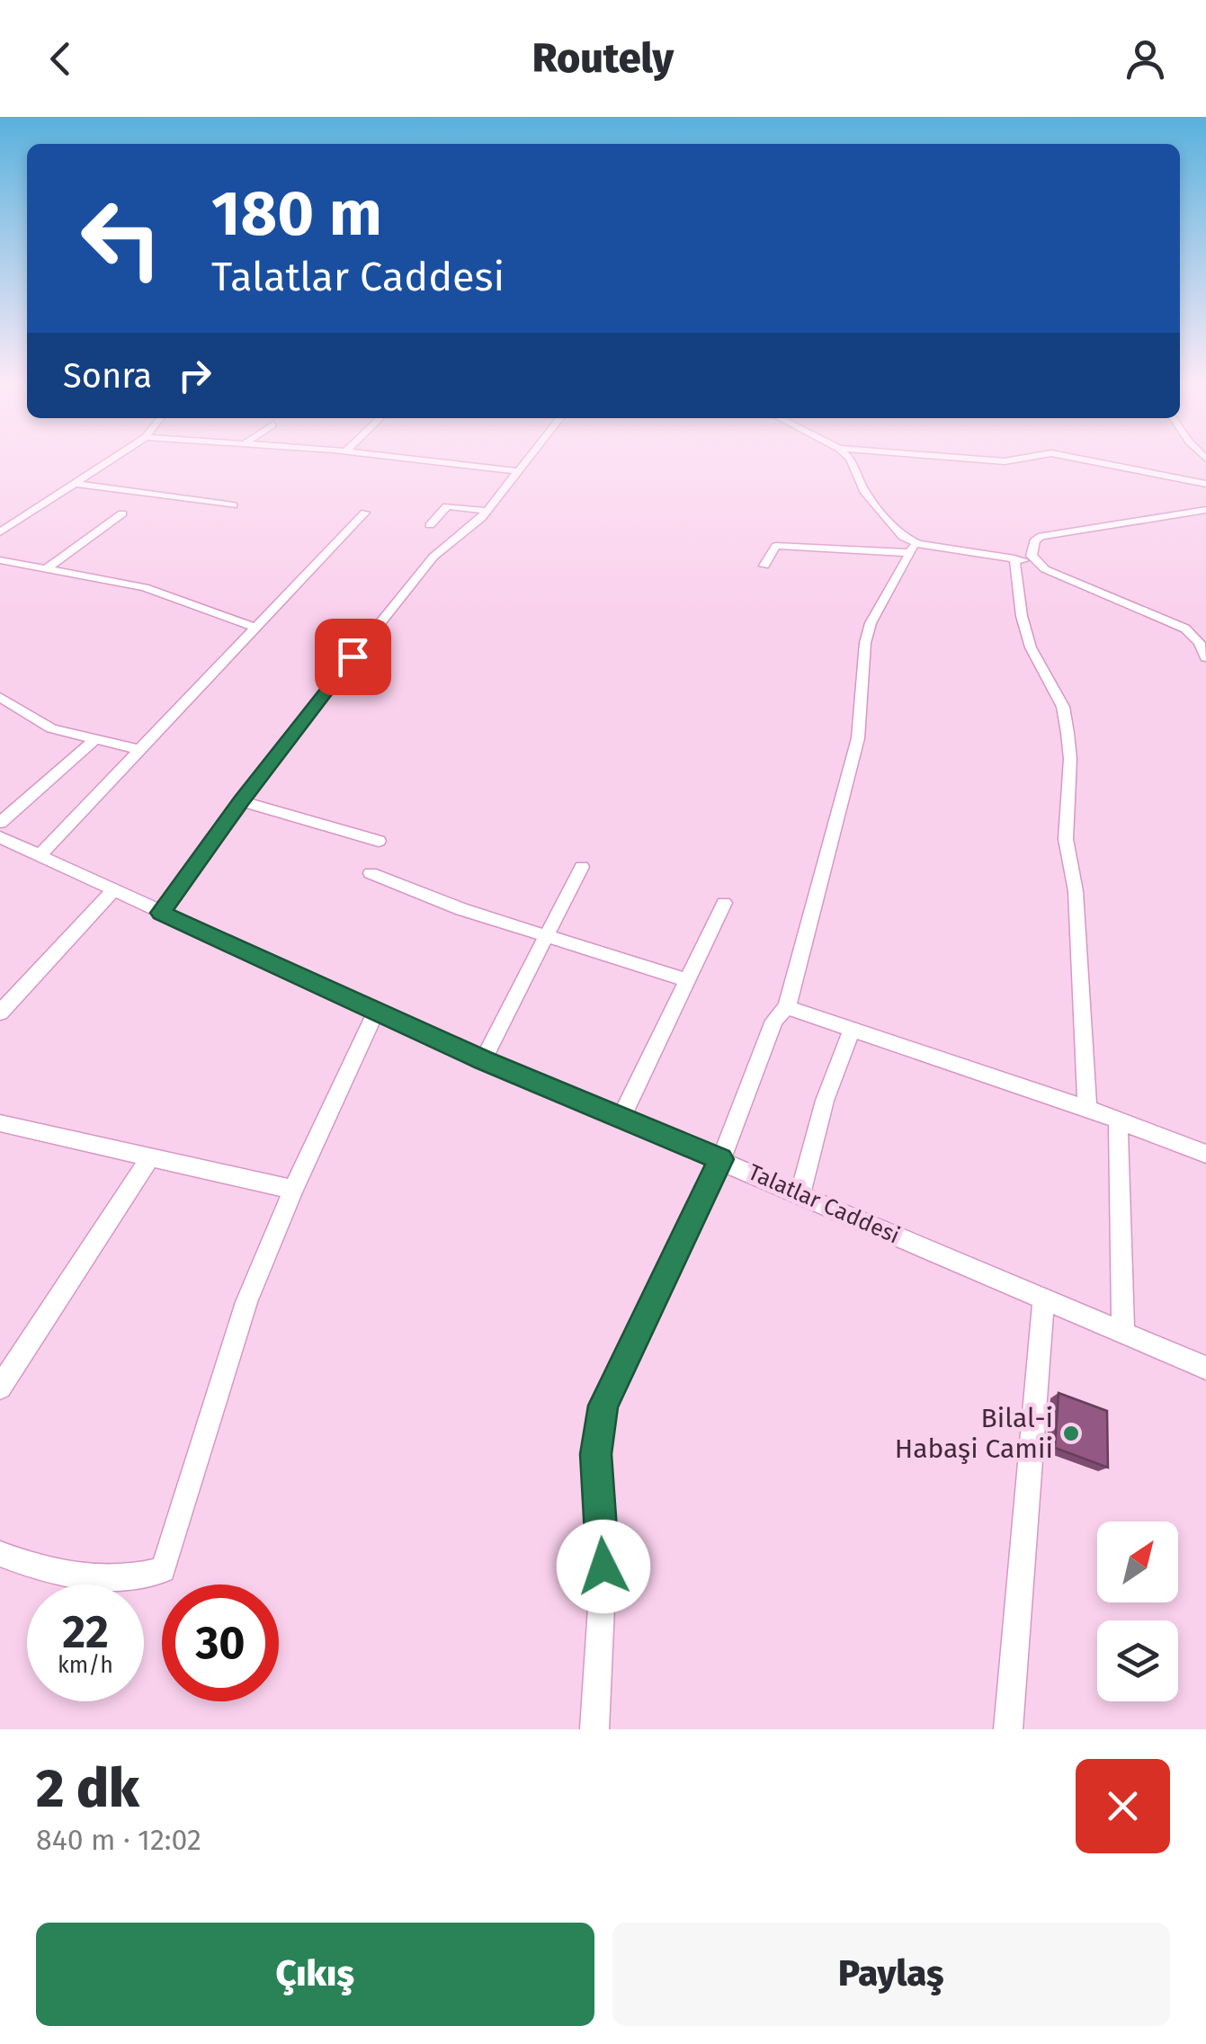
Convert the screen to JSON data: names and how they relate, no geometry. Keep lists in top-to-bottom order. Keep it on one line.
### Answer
{"streets":{"street":["Talatlar Caddesi"]},"places":["Bilal-i Habaşi Camii"],"north":"top right","page":{"header":"Routely","turn":["180 m","Talatlar Caddesi"],"then":"Sonra","speed":"22 km/h","limit":"30","heading":["2 dk","840 m · 12:02"],"buttons":["Çıkış","Paylaş"]}}
